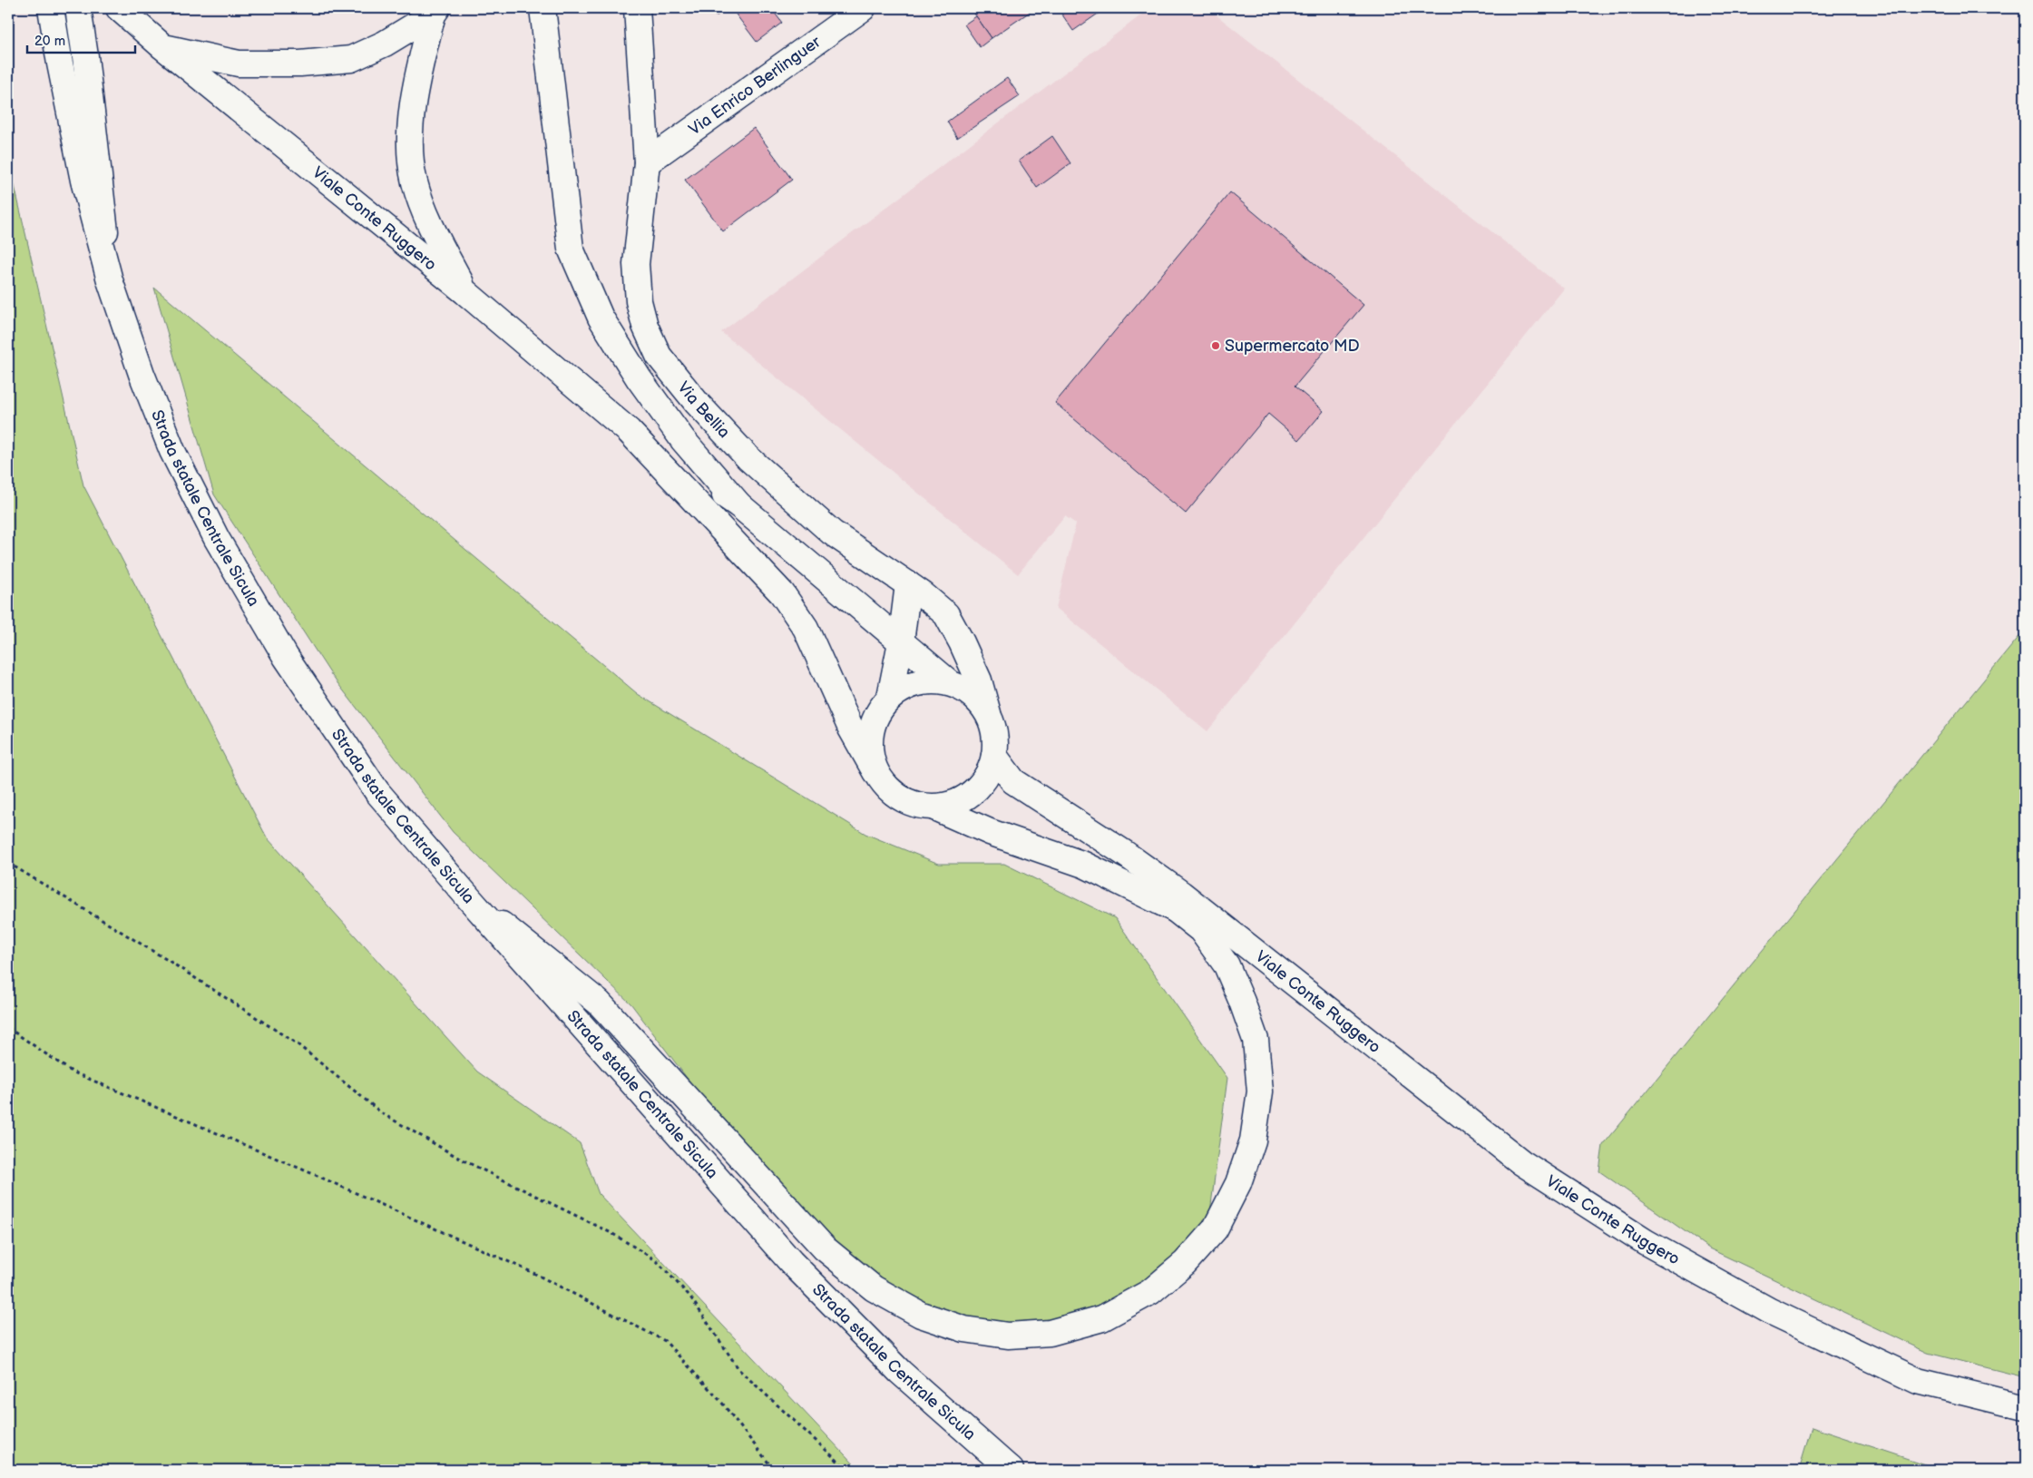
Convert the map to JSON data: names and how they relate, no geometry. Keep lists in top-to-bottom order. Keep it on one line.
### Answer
{"streets":{"main road":["Via Enrico Berlinguer","Viale Conte Ruggero","Via Bellia","Strada statale Centrale Sicula"]},"crossings":[["Via Enrico Berlinguer","Via Bellia"]],"places":["Supermercato MD"],"scale_bar":"20 m"}
